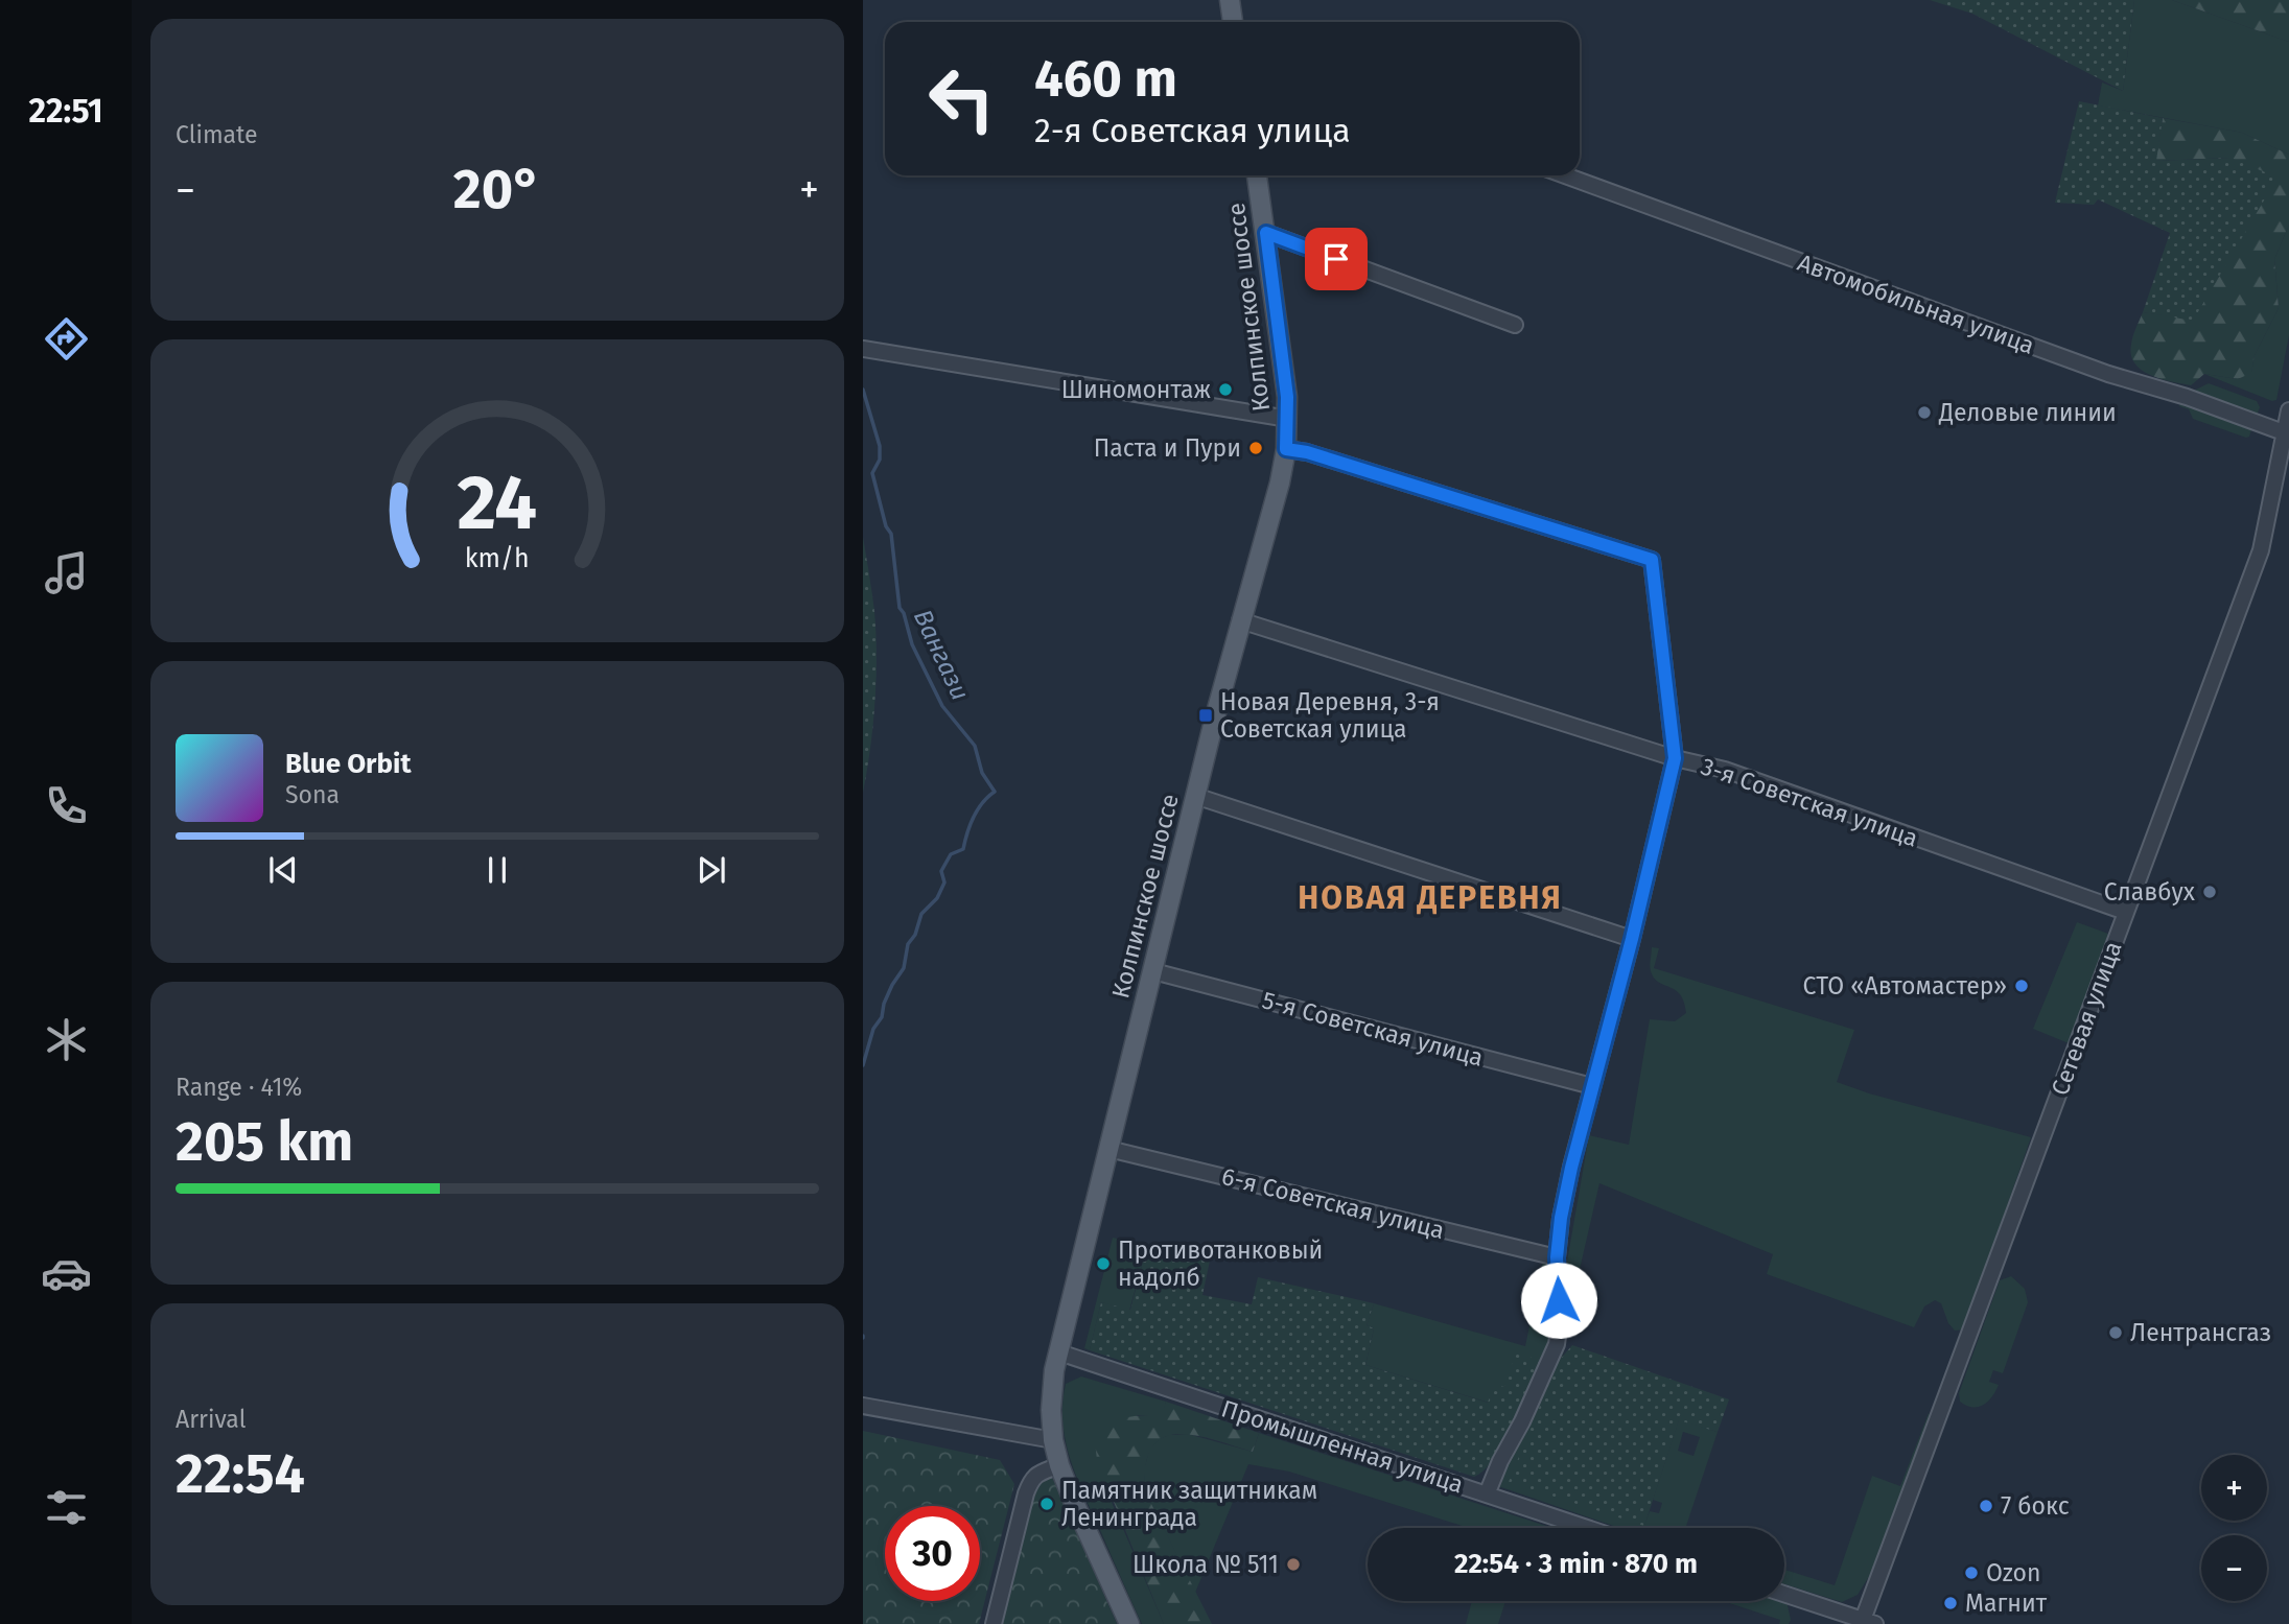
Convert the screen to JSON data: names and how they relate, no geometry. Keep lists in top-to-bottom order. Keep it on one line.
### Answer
{"streets":{"main road":["Колпинское шоссе"],"street":["Автомобильная улица","3-я Советская улица","Сетевая улица","5-я Советская улица","6-я Советская улица","Промышленная улица"]},"crossings":[["Автомобильная улица","Сетевая улица"],["Колпинское шоссе","3-я Советская улица"],["Колпинское шоссе","5-я Советская улица"],["Колпинское шоссе","6-я Советская улица"],["Колпинское шоссе","Промышленная улица"],["3-я Советская улица","Сетевая улица"]],"districts":["НОВАЯ ДЕРЕВНЯ"],"water":["Вангази"],"places":{"other":["Шиномонтаж","Деловые линии","Паста и Пури","Славбух","СТО «Автомастер»","Противотанковый надолб","Лентрансгаз","Памятник защитникам Ленинграда","7 бокс","Школа № 511","Ozon","Магнит"],"transit":["Новая Деревня, 3-я Советская улица"]},"page":{"tabs":"22:51","tile":["Climate",["Range · 41%","205 km"],["Arrival","22:54"]],"turn":["460 m","2-я Советская улица"],"heat":["−","20°","+"],"song":["Blue Orbit","Sona"],"map_buttons":["+","−"],"limit":"30","trip":"22:54 · 3 min · 870 m","gauge":["24","km/h"]}}
